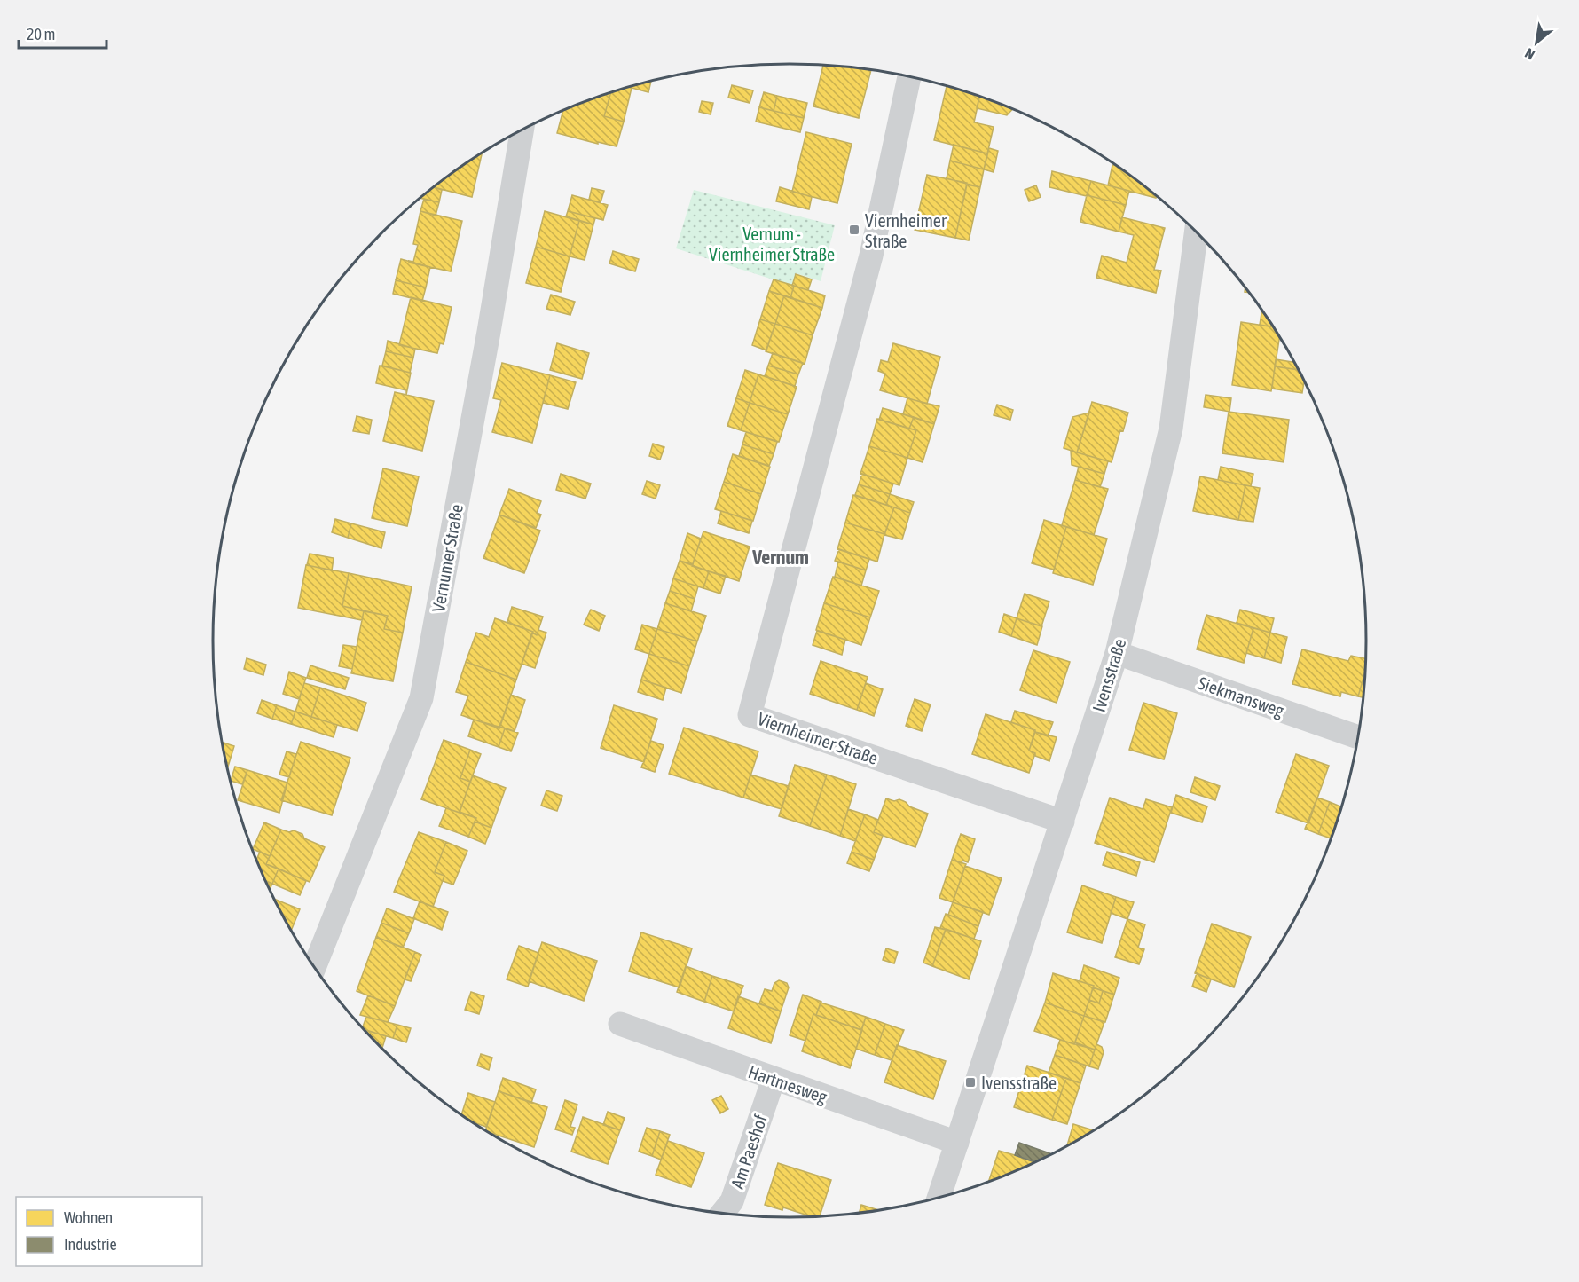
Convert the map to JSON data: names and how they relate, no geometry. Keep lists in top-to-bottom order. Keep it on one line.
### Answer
{"streets":{"street":["Vernumer Straße","Ivensstraße","Siekmansweg","Viernheimer Straße","Hartmesweg","Am Paeshof"]},"crossings":[["Ivensstraße","Siekmansweg"],["Ivensstraße","Viernheimer Straße"],["Ivensstraße","Hartmesweg"],["Hartmesweg","Am Paeshof"]],"districts":["Vernum"],"parks":["Vernum - Viernheimer Straße"],"places":{"transit":["Viernheimer Straße","Ivensstraße"]},"legend":["Wohnen","Industrie"],"scale_bar":"20 m","north":"bottom left"}
